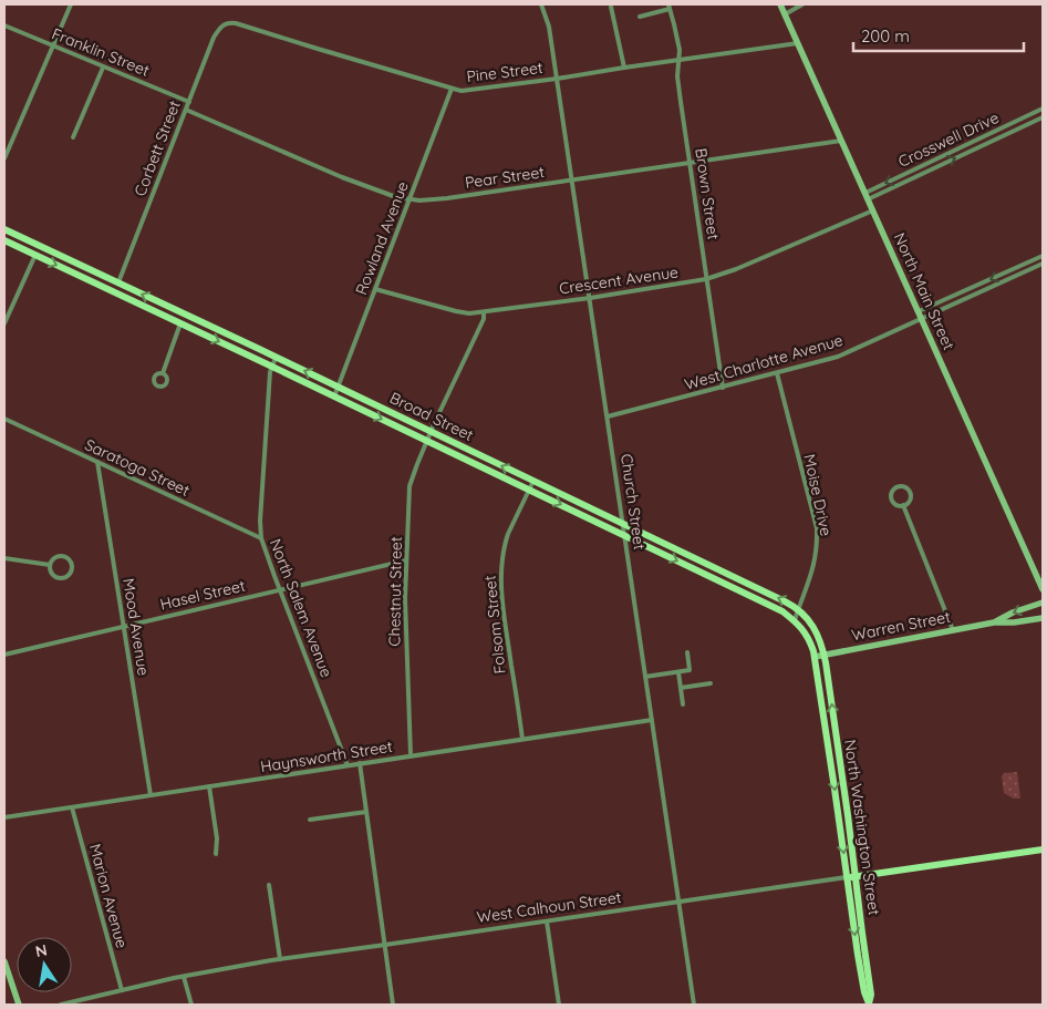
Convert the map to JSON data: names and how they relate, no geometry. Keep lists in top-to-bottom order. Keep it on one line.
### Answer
{"streets":{"main road":["North Main Street","Broad Street","Warren Street","North Washington Street","West Calhoun Street"],"street":["Franklin Street","Pine Street","Crosswell Drive","Corbett Street","Pear Street","Brown Street","Rowland Avenue","Crescent Avenue","West Charlotte Avenue","Saratoga Street","Moise Drive","Church Street","Chestnut Street","Hasel Street","North Salem Avenue","Folsom Street","Mood Avenue","Haynsworth Street","Marion Avenue"]},"crossings":[["Franklin Street","Corbett Street"],["Pine Street","Corbett Street"],["Pine Street","Brown Street"],["Pine Street","Rowland Avenue"],["Pine Street","North Main Street"],["Pine Street","Church Street"],["Crosswell Drive","North Main Street"],["Corbett Street","Pear Street"],["Corbett Street","Broad Street"],["Pear Street","Brown Street"],["Pear Street","Rowland Avenue"],["Pear Street","North Main Street"],["Pear Street","Church Street"],["Brown Street","Crescent Avenue"],["Brown Street","West Charlotte Avenue"],["Rowland Avenue","Crescent Avenue"],["Rowland Avenue","Broad Street"],["Crescent Avenue","North Main Street"],["Crescent Avenue","Church Street"],["North Main Street","West Charlotte Avenue"],["West Charlotte Avenue","Moise Drive"],["West Charlotte Avenue","Church Street"],["Broad Street","Moise Drive"],["Broad Street","Church Street"],["Broad Street","Chestnut Street"],["Broad Street","North Salem Avenue"],["Broad Street","Folsom Street"],["Broad Street","Warren Street"],["Broad Street","North Washington Street"],["Saratoga Street","North Salem Avenue"],["Saratoga Street","Mood Avenue"],["Church Street","Haynsworth Street"],["Church Street","West Calhoun Street"],["Chestnut Street","Hasel Street"],["Chestnut Street","Haynsworth Street"],["Hasel Street","North Salem Avenue"],["Hasel Street","Mood Avenue"],["North Salem Avenue","Haynsworth Street"],["Folsom Street","Haynsworth Street"],["Warren Street","North Washington Street"],["Mood Avenue","Haynsworth Street"],["Haynsworth Street","Marion Avenue"],["North Washington Street","West Calhoun Street"],["Marion Avenue","West Calhoun Street"]],"scale_bar":"200 m","north":"top"}
